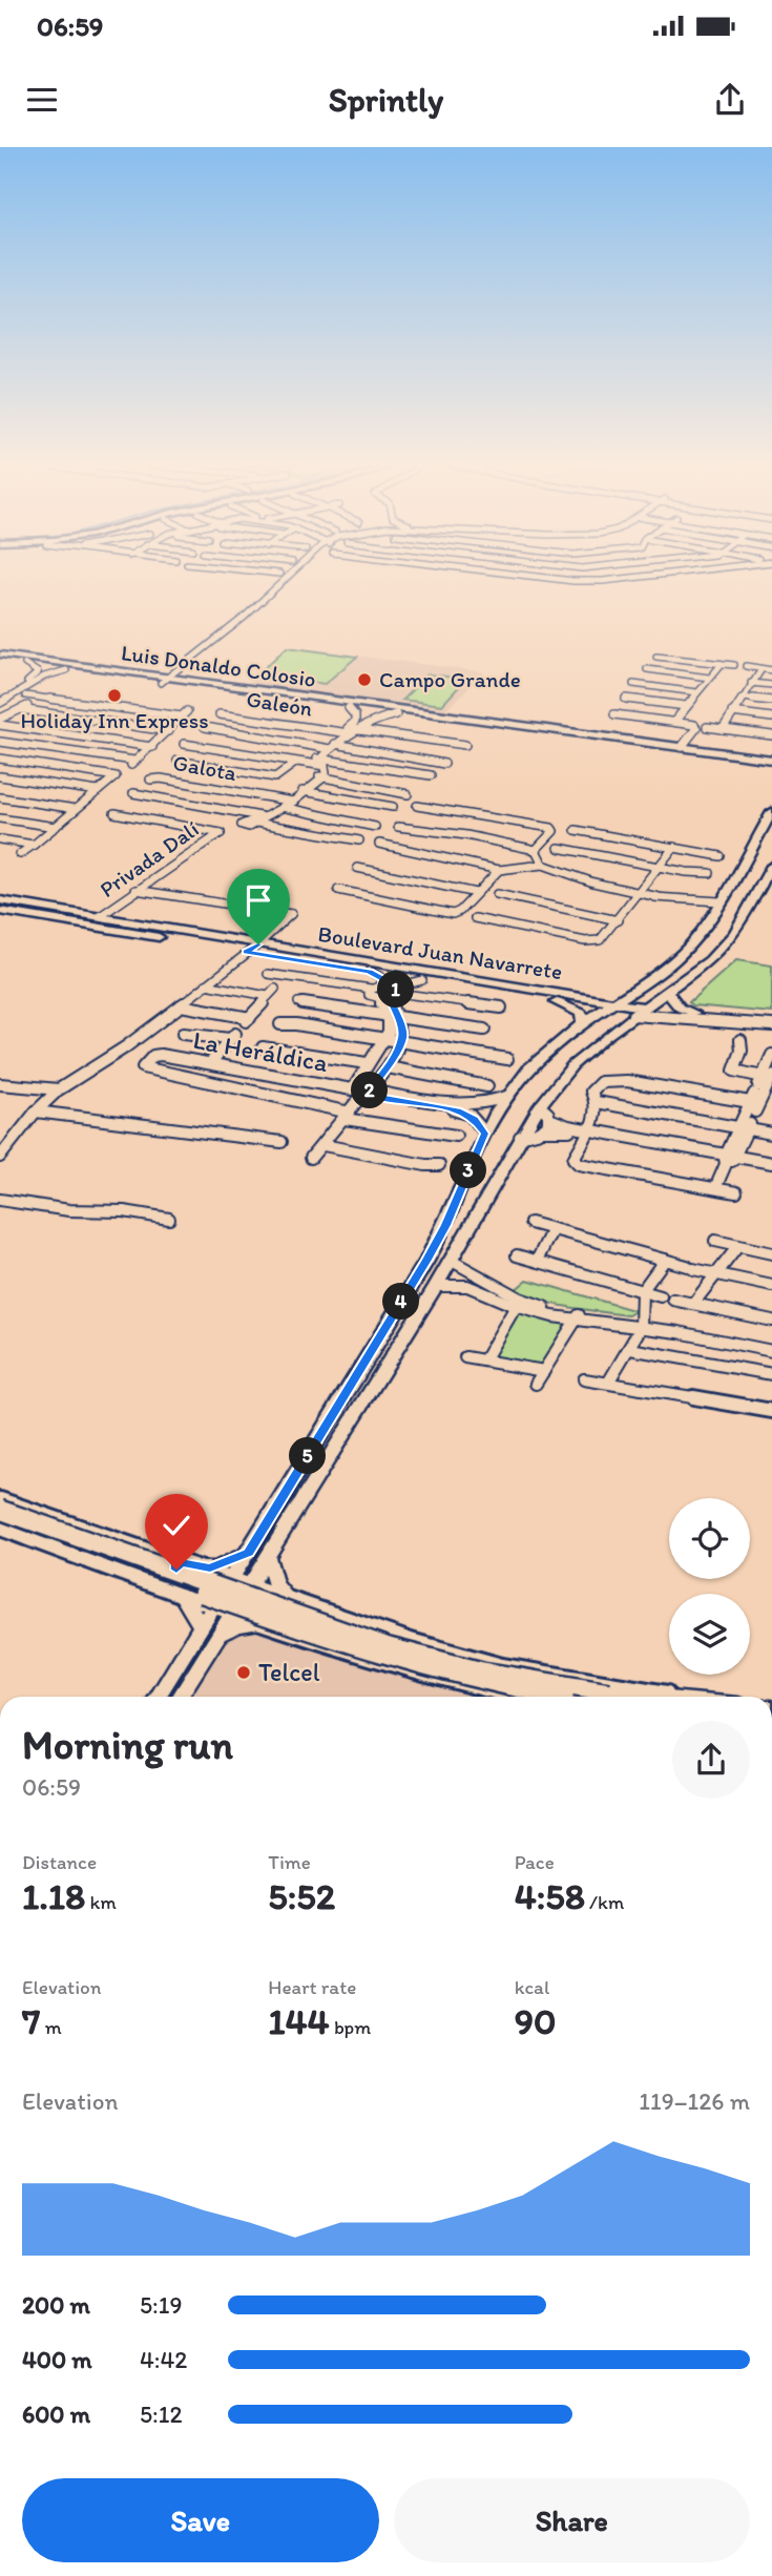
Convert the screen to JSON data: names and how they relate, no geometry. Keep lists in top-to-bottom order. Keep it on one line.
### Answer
{"streets":{"main road":["Luis Donaldo Colosio","Boulevard Juan Navarrete"],"street":["Galeón","Galota","Privada Dalí","La Heráldica"]},"crossings":[["Privada Dalí","Boulevard Juan Navarrete"]],"places":["Campo Grande","Holiday Inn Express","Telcel"],"page":{"status":"06:59","header":"Sprintly","pins":["1","2","3","4","5"],"heading":["Morning run","06:59"],"stats":[["Distance","1.18 km"],["Time","5:52"],["Pace","4:58 /km"],["Elevation","7 m"],["Heart rate","144 bpm"],["kcal","90"]],"chart":["Elevation","119–126 m"],"list":[{"name":"200 m","note":"5:19"},{"name":"400 m","note":"4:42"},{"name":"600 m","note":"5:12"}],"buttons":["Save","Share"]}}
